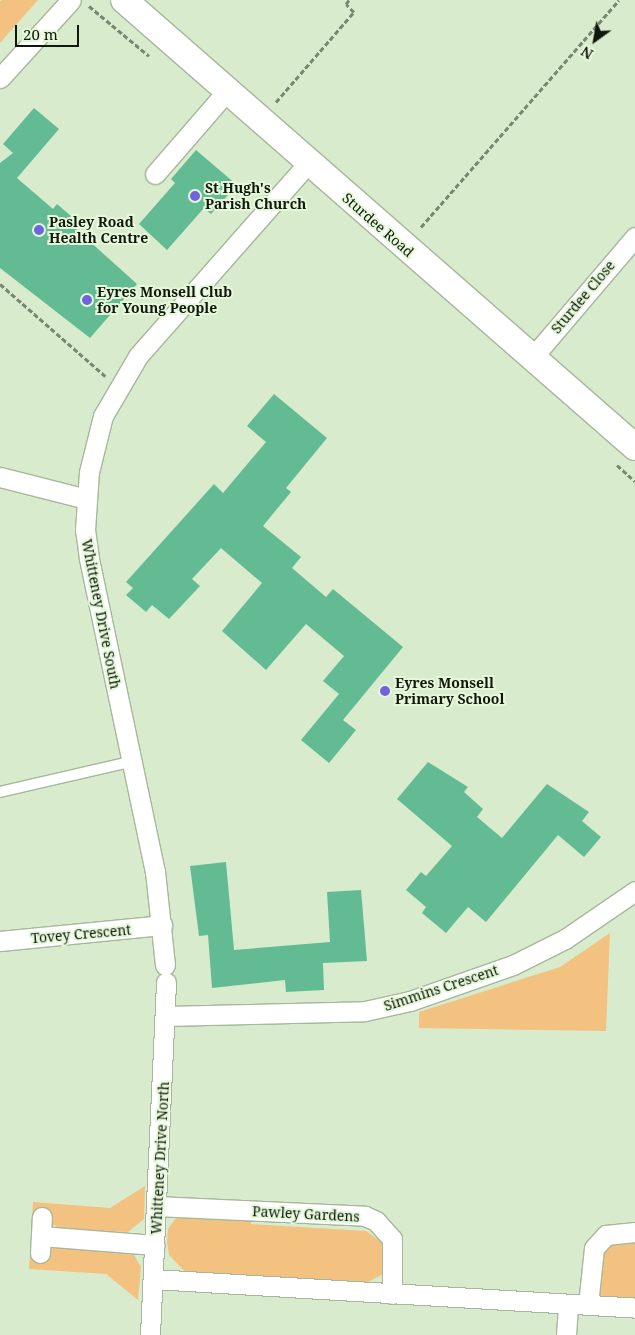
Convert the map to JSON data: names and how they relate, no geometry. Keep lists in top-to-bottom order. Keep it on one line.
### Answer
{"streets":{"street":["Sturdee Road","Sturdee Close","Whitteney Drive South","Tovey Crescent","Simmins Crescent","Whitteney Drive North","Pawley Gardens"]},"crossings":[["Sturdee Road","Sturdee Close"],["Sturdee Road","Whitteney Drive South"],["Whitteney Drive South","Tovey Crescent"],["Whitteney Drive South","Whitteney Drive North"],["Simmins Crescent","Whitteney Drive North"],["Whitteney Drive North","Pawley Gardens"]],"places":["St Hugh's Parish Church","Pasley Road Health Centre","Eyres Monsell Club for Young People","Eyres Monsell Primary School"],"scale_bar":"20 m","north":"bottom left"}
